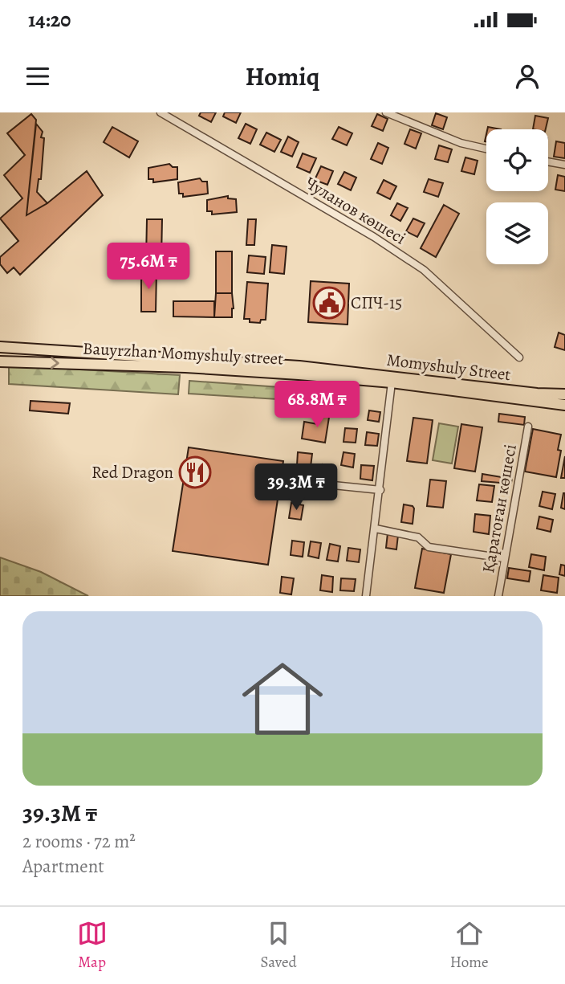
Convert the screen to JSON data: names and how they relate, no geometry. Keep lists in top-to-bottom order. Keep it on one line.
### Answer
{"streets":{"main road":["Bauyrzhan Momyshuly street","Momyshuly Street"],"street":["Чуланов көшесі","Қаратоған көшесі"]},"crossings":[["Bauyrzhan Momyshuly street","Momyshuly Street"]],"places":{"public building":["СПЧ-15"],"restaurant":["Red Dragon"]},"page":{"status":"14:20","header":"Homiq","price":["75.6M ₸","68.8M ₸","39.3M ₸"],"list":[{"name":"39.3M ₸","note":"2 rooms · 72 m² · Apartment"}],"tabs":["Map","Saved","Home"]}}
